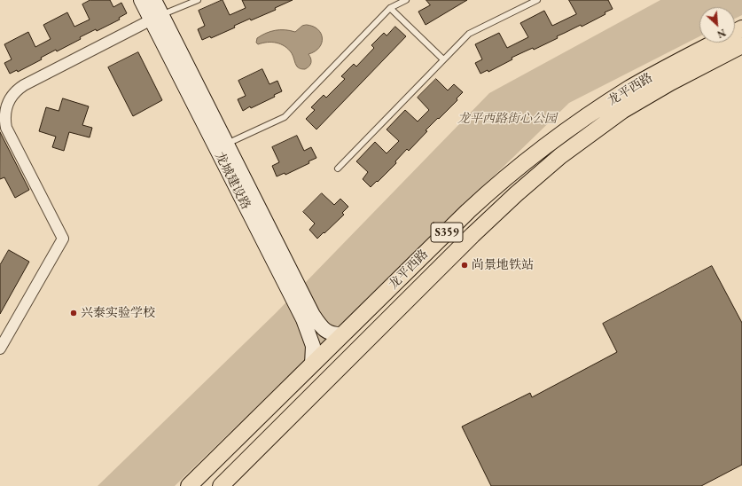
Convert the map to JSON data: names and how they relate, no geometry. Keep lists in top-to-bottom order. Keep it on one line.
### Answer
{"streets":{"main road":["龙平西路","S359"],"street":["龙城建设路"]},"crossings":[["龙平西路","龙城建设路"]],"parks":["龙平西路街心公园"],"places":["尚景地铁站","兴泰实验学校"],"north":"bottom right"}
